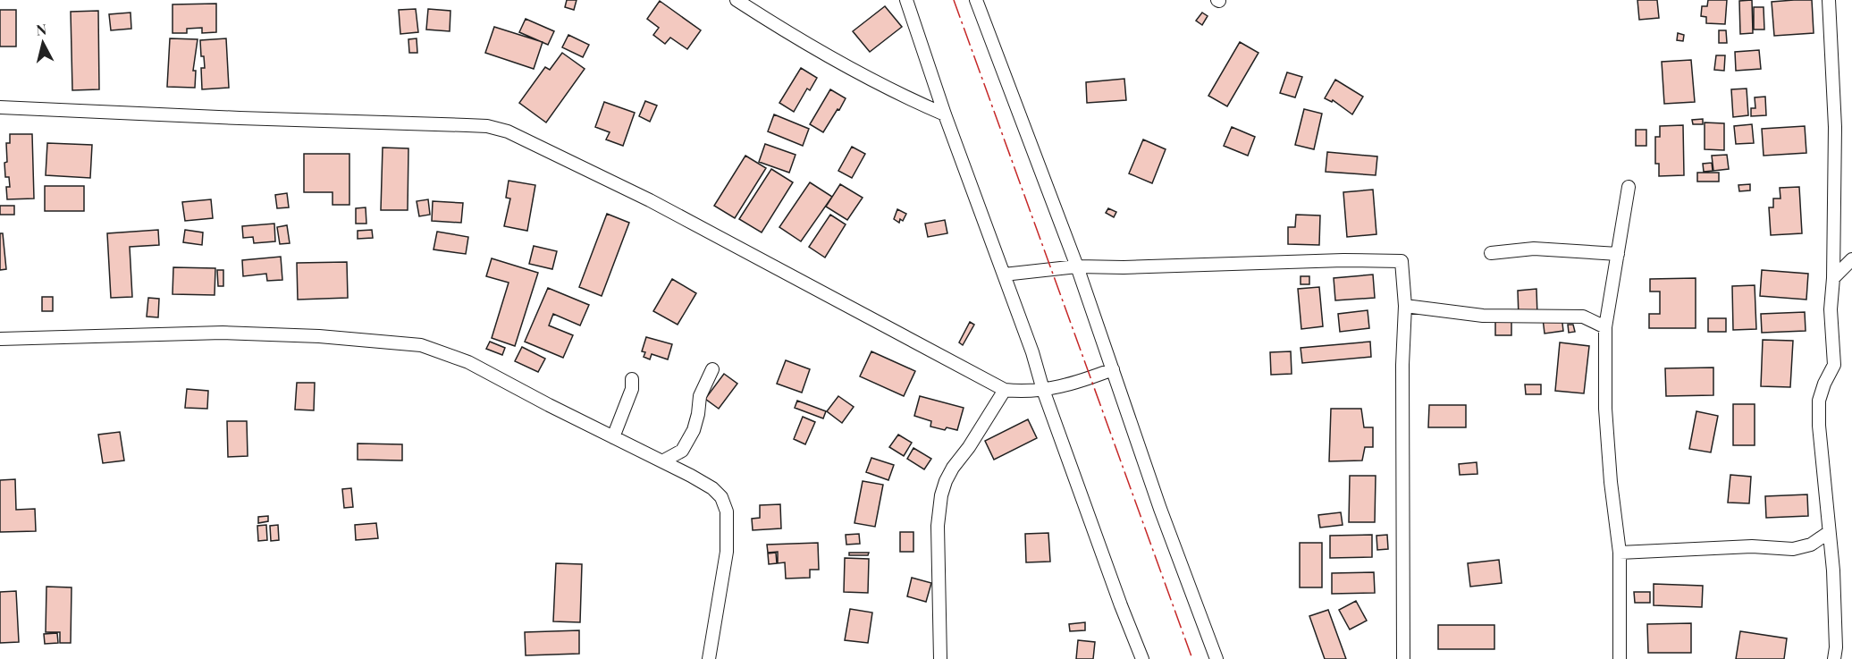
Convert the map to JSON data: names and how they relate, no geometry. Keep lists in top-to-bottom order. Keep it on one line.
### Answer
{"north":"top"}
